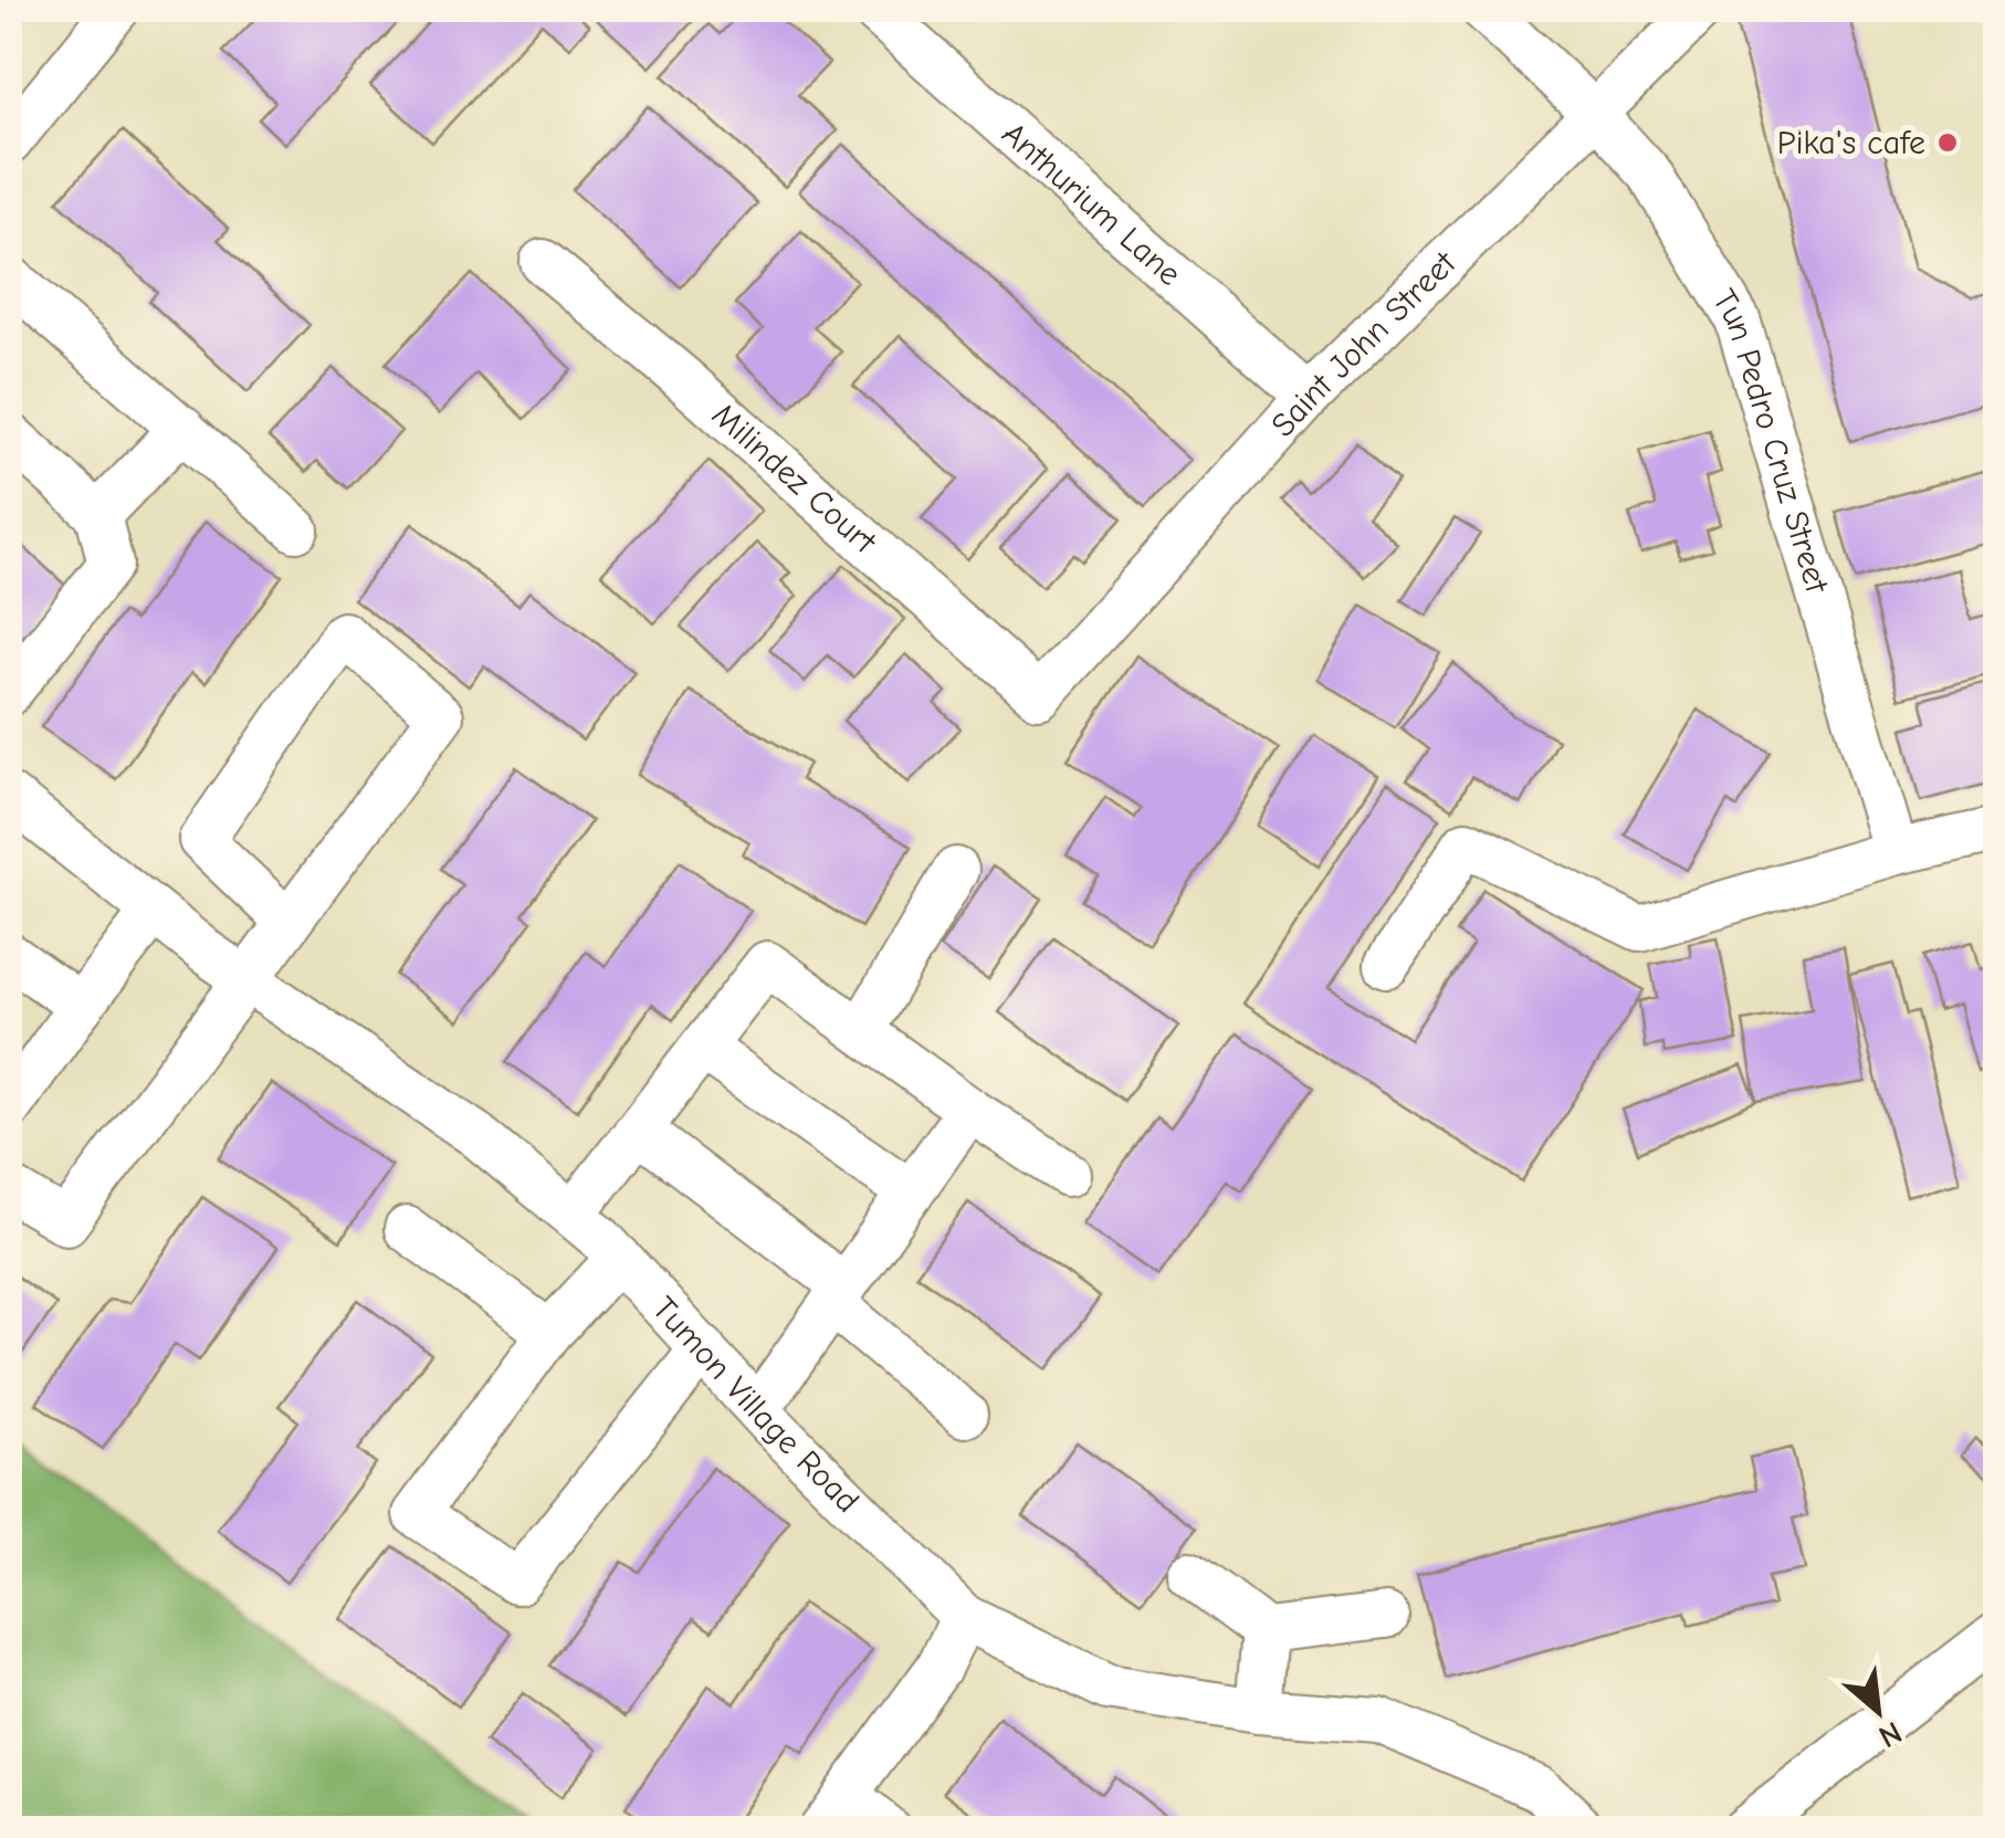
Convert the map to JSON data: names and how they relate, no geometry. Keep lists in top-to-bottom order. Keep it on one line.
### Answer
{"streets":{"street":["Anthurium Lane","Saint John Street","Tun Pedro Cruz Street","Milindez Court","Tumon Village Road"]},"crossings":[["Anthurium Lane","Saint John Street"],["Saint John Street","Tun Pedro Cruz Street"],["Saint John Street","Milindez Court"]],"places":["Pika's cafe"],"north":"bottom right"}
